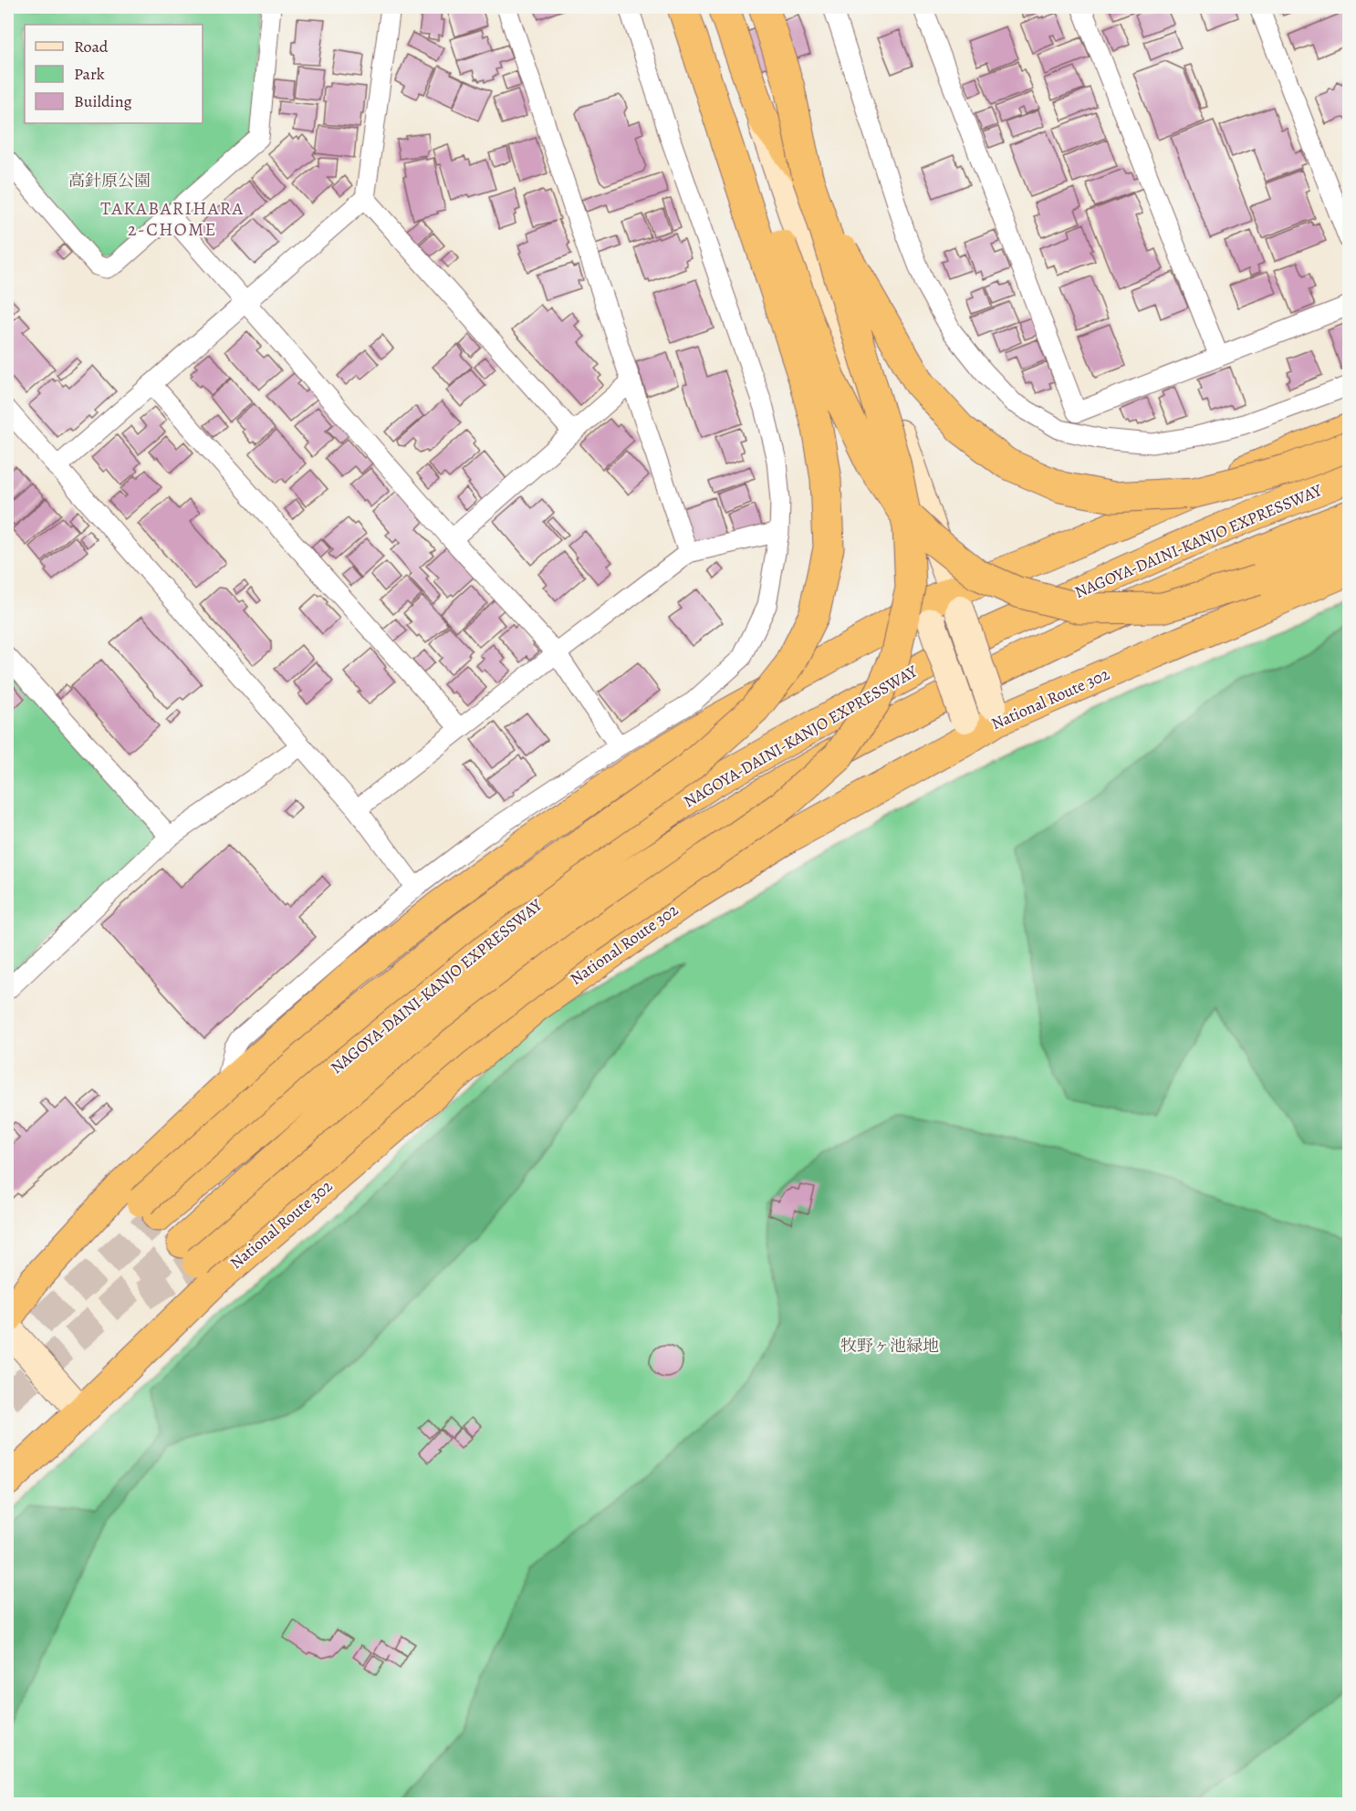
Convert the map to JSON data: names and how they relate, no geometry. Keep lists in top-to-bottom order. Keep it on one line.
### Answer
{"streets":{"highway":["NAGOYA-DAINI-KANJO EXPRESSWAY","National Route 302"]},"districts":["TAKABARIHARA 2-CHOME"],"parks":["高針原公園","牧野ヶ池緑地"],"legend":["Road","Park","Building"]}
